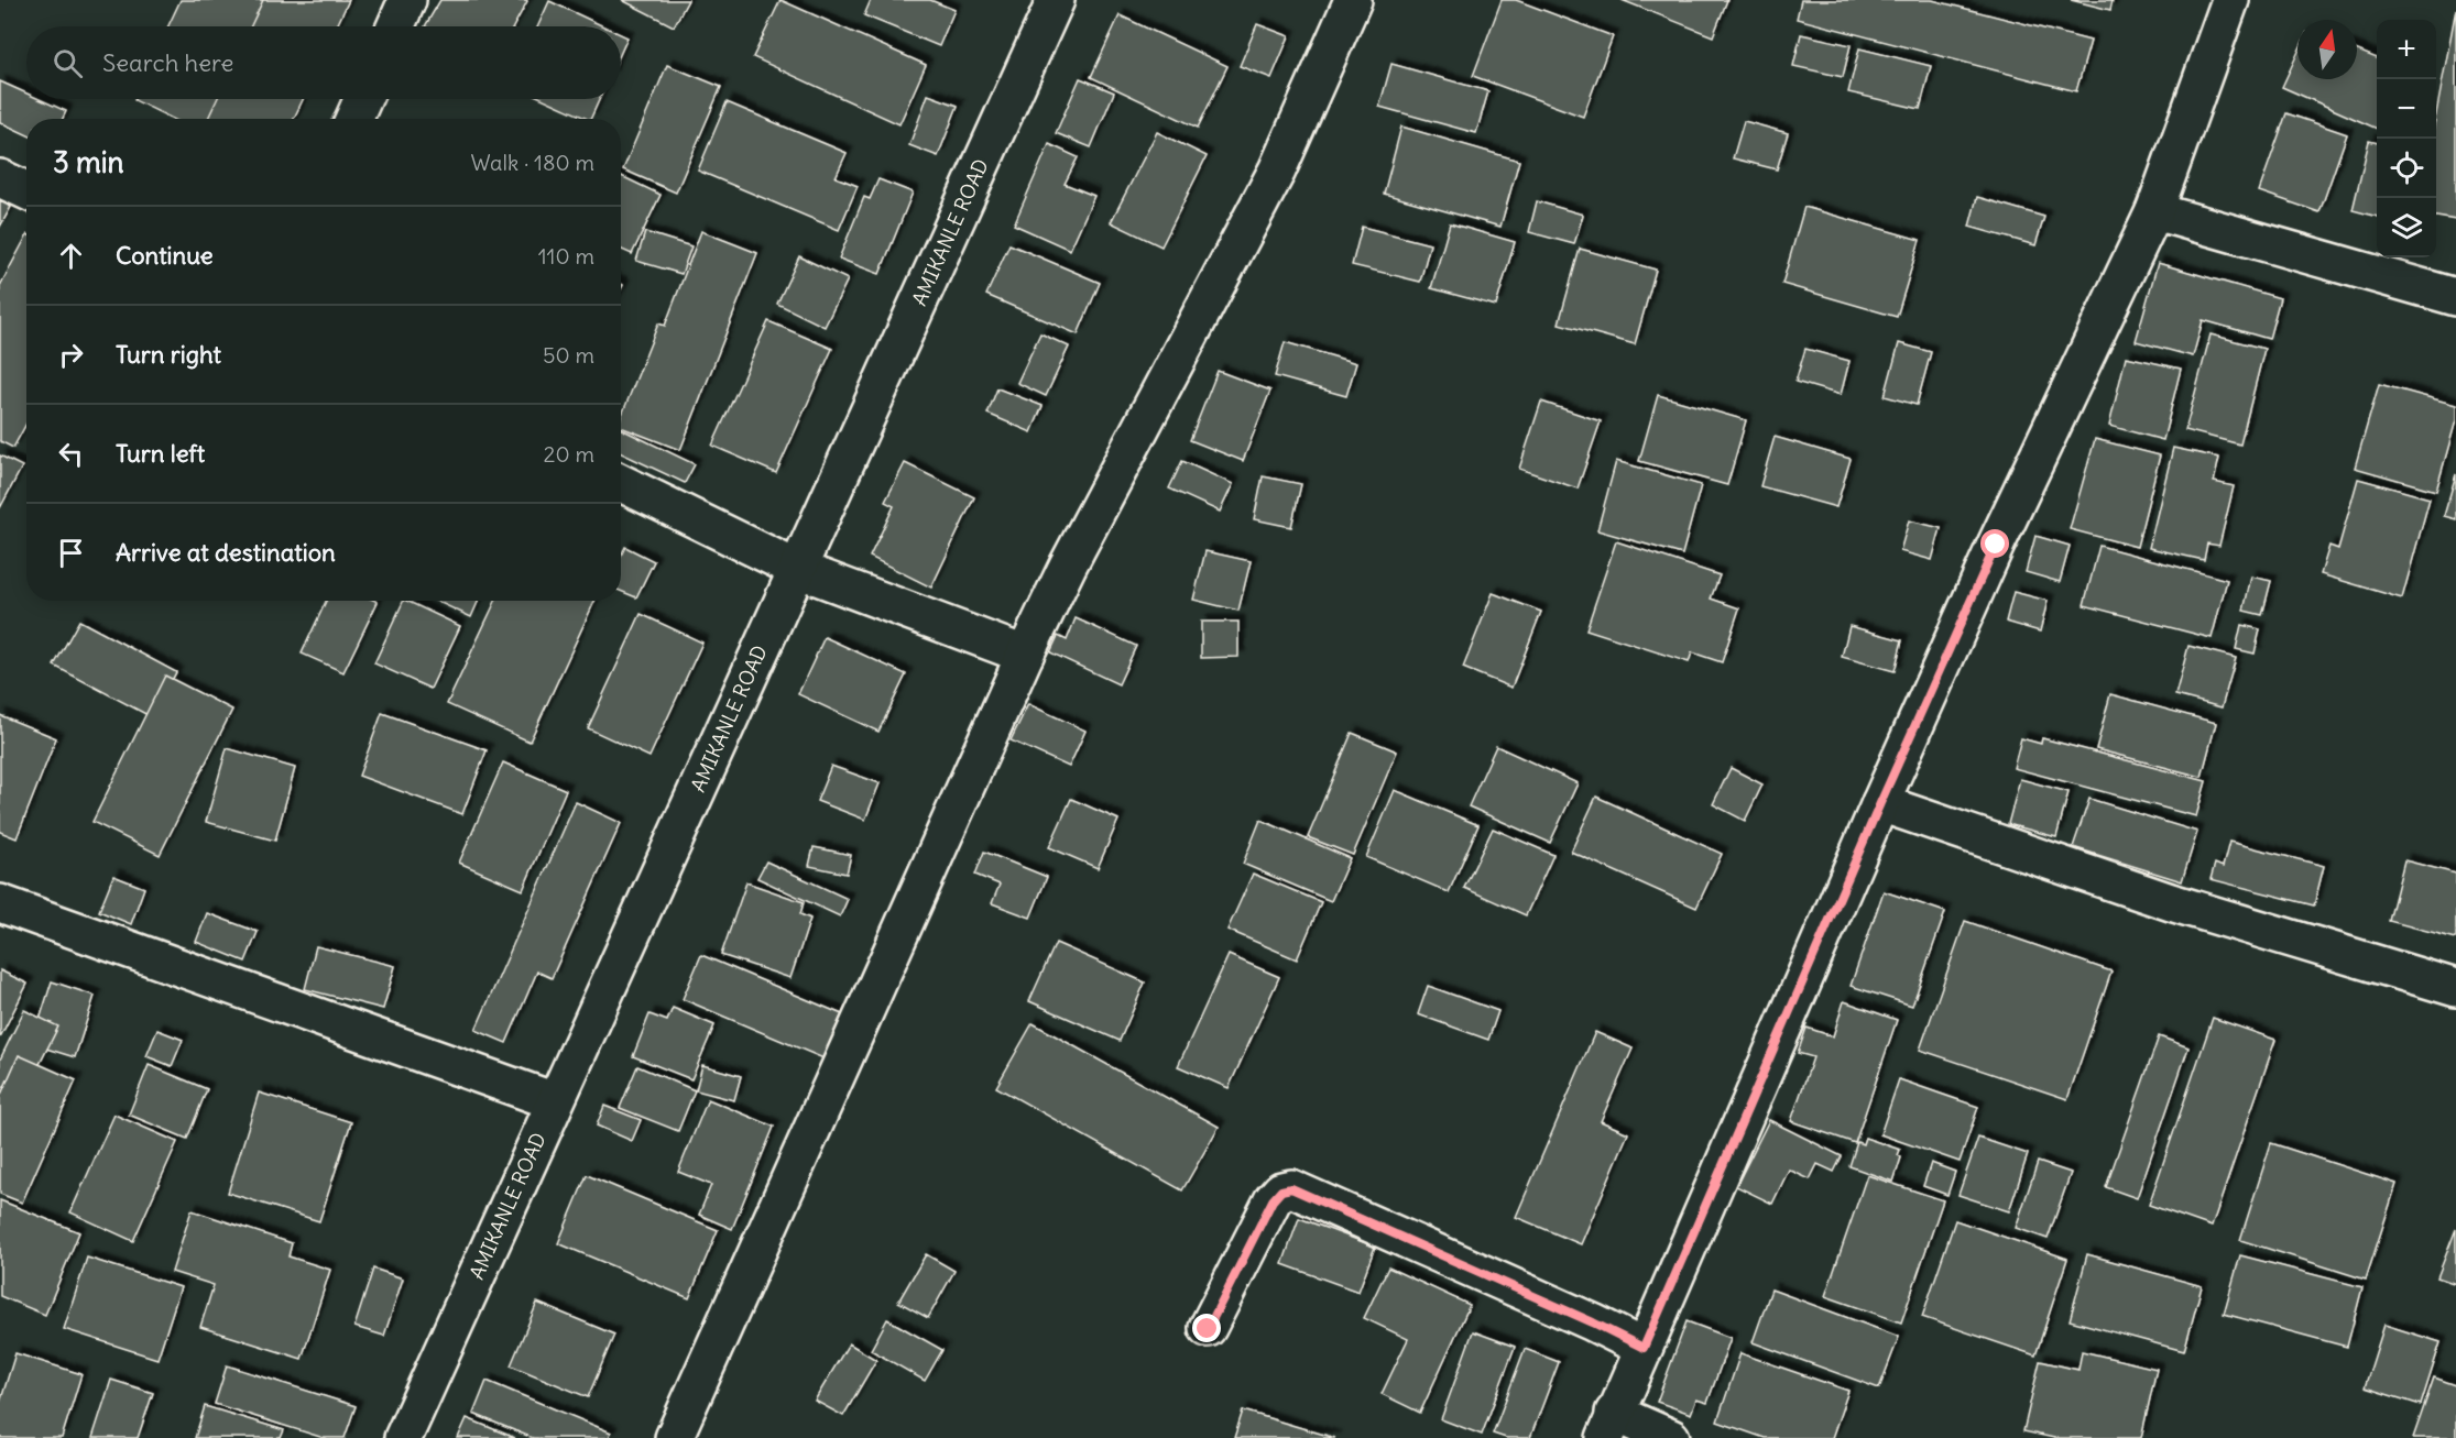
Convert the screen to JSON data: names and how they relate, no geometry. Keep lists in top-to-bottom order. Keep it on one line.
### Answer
{"streets":{"street":["AMIKANLE ROAD"]},"north":"top","page":{"map_buttons":["+","−"],"search":"Search here","heading":["3 min","Walk · 180 m"],"list":[["Continue","110 m"],["Turn right","50 m"],["Turn left","20 m"],"Arrive at destination"]}}
